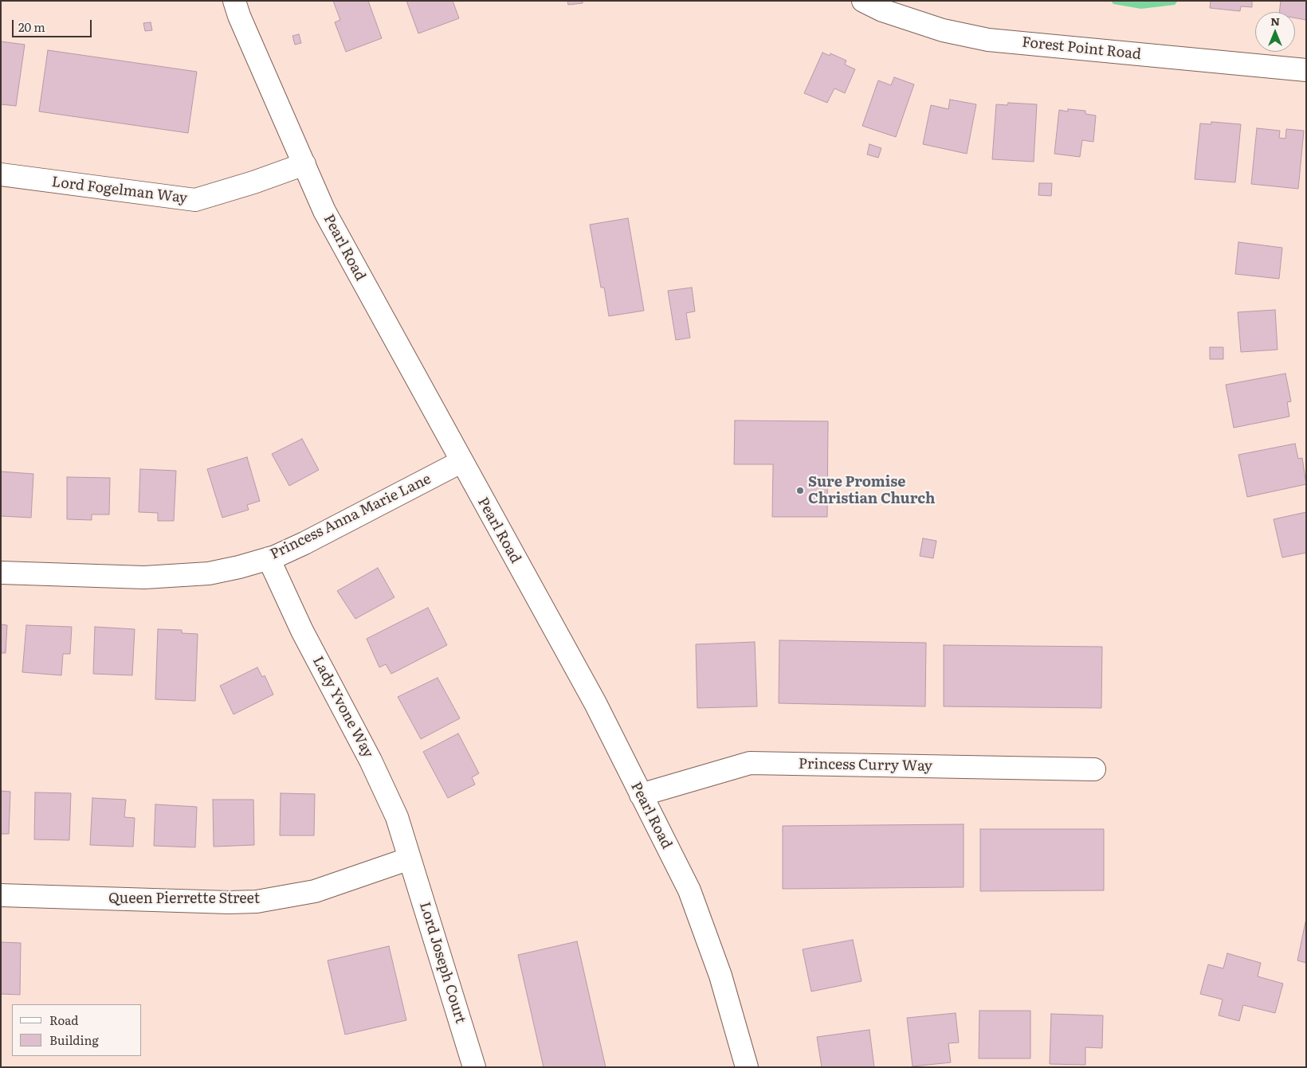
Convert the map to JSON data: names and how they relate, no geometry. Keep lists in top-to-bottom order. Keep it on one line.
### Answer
{"streets":{"street":["Forest Point Road","Lord Fogelman Way","Pearl Road","Princess Anna Marie Lane","Lady Yvone Way","Princess Curry Way","Queen Pierrette Street","Lord Joseph Court"]},"crossings":[["Lord Fogelman Way","Pearl Road"],["Pearl Road","Princess Anna Marie Lane"],["Pearl Road","Princess Curry Way"],["Princess Anna Marie Lane","Lady Yvone Way"],["Lady Yvone Way","Queen Pierrette Street"],["Lady Yvone Way","Lord Joseph Court"],["Queen Pierrette Street","Lord Joseph Court"]],"places":["Sure Promise Christian Church"],"legend":["Road","Building"],"scale_bar":"20 m","north":"top"}
